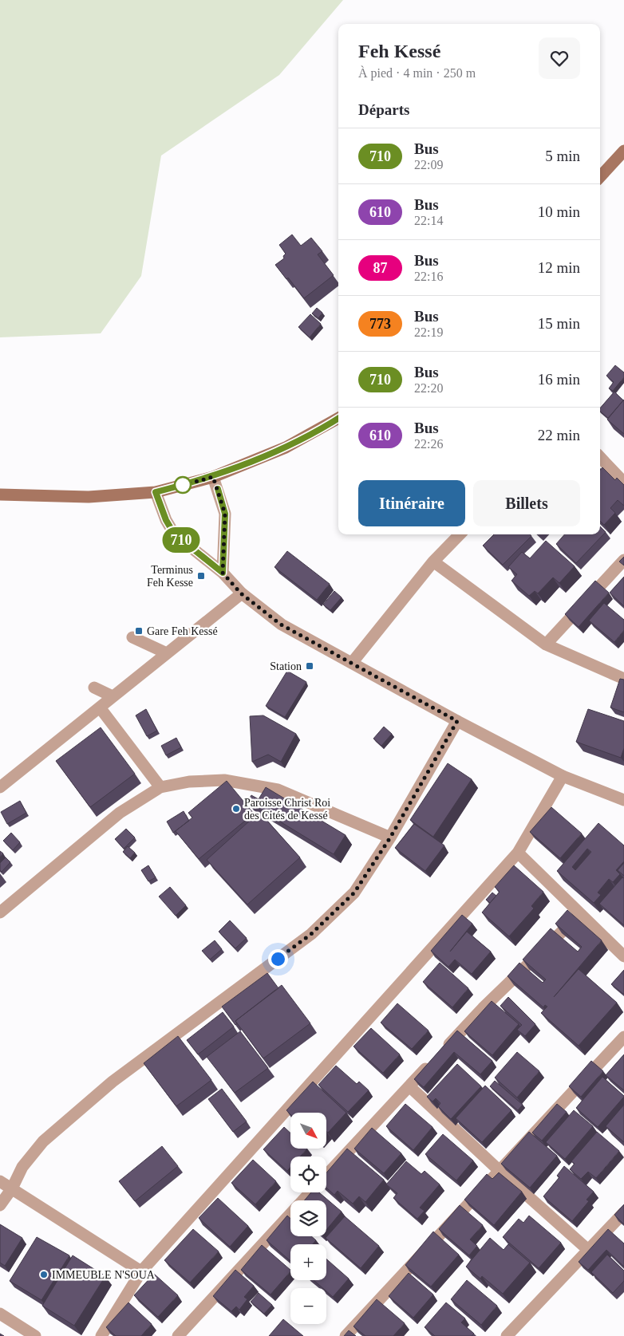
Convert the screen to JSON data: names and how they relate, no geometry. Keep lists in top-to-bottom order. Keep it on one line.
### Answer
{"places":{"transit":["Terminus Feh Kesse","Gare Feh Kessé","Station"],"other":["Paroisse Christ Roi des Cités de Kessé","IMMEUBLE N'SOUA"]},"lines":["bus line 710"],"north":"bottom right","page":{"on_map":"710","heading":[["Feh Kessé","À pied · 4 min · 250 m"],"Départs"],"list":[{"mark":"710","name":"Bus","note":"22:09","value":"5 min"},{"mark":"610","name":"Bus","note":"22:14","value":"10 min"},{"mark":"87","name":"Bus","note":"22:16","value":"12 min"},{"mark":"773","name":"Bus","note":"22:19","value":"15 min"},{"mark":"710","name":"Bus","note":"22:20","value":"16 min"},{"mark":"610","name":"Bus","note":"22:26","value":"22 min"}],"buttons":["Itinéraire","Billets"],"map_buttons":["+","−"]}}
